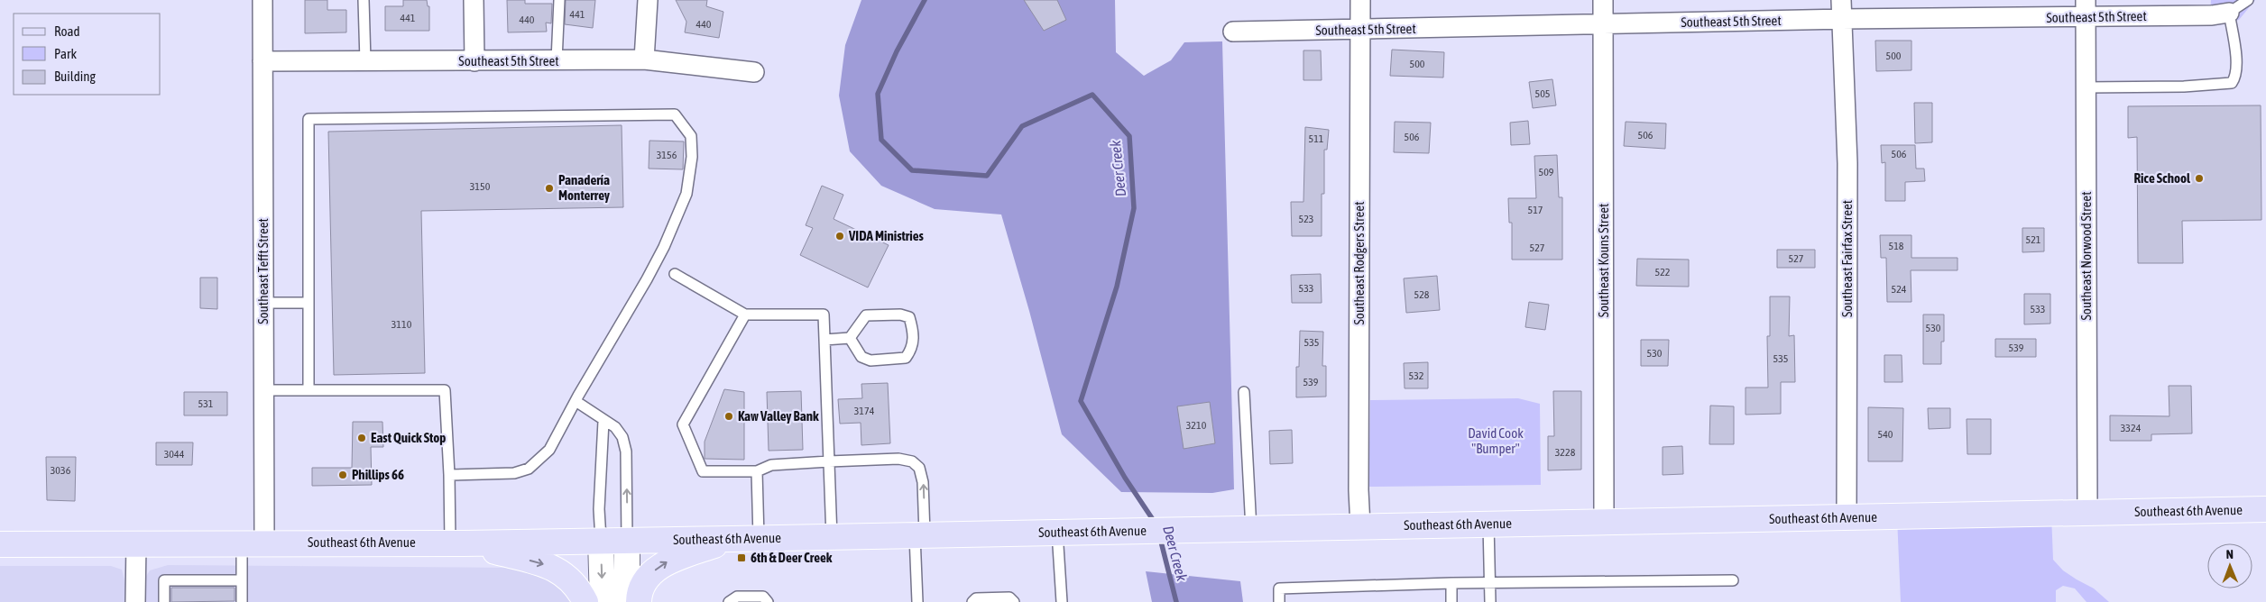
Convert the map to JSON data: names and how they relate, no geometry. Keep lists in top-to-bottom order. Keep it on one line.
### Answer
{"streets":{"main road":["Southeast 6th Avenue"],"street":["Southeast 5th Street","Southeast Norwood Street","Southeast Fairfax Street","Southeast Kouns Street","Southeast Rodgers Street","Southeast Tefft Street"]},"crossings":[["Southeast 5th Street","Southeast Norwood Street"],["Southeast 5th Street","Southeast Fairfax Street"],["Southeast 5th Street","Southeast Kouns Street"],["Southeast 5th Street","Southeast Rodgers Street"],["Southeast 5th Street","Southeast Tefft Street"],["Southeast Norwood Street","Southeast 6th Avenue"],["Southeast Fairfax Street","Southeast 6th Avenue"],["Southeast Kouns Street","Southeast 6th Avenue"],["Southeast Rodgers Street","Southeast 6th Avenue"],["Southeast Tefft Street","Southeast 6th Avenue"]],"water":["Deer Creek"],"parks":["David Cook \"Bumper\""],"places":{"other":["Rice School","Panadería Monterrey","VIDA Ministries","Kaw Valley Bank","East Quick Stop","Phillips 66"],"transit":["6th & Deer Creek"]},"house_numbers":["441","441","440","440","500","500","505","506","506","511","506","3156","509","3150","517","523","521","518","527","527","522","533","524","528","533","3110","530","535","539","530","535","532","539","531","3174","3210","3324","540","3228","3044","3036"],"legend":["Road","Park","Building"],"north":"top"}
